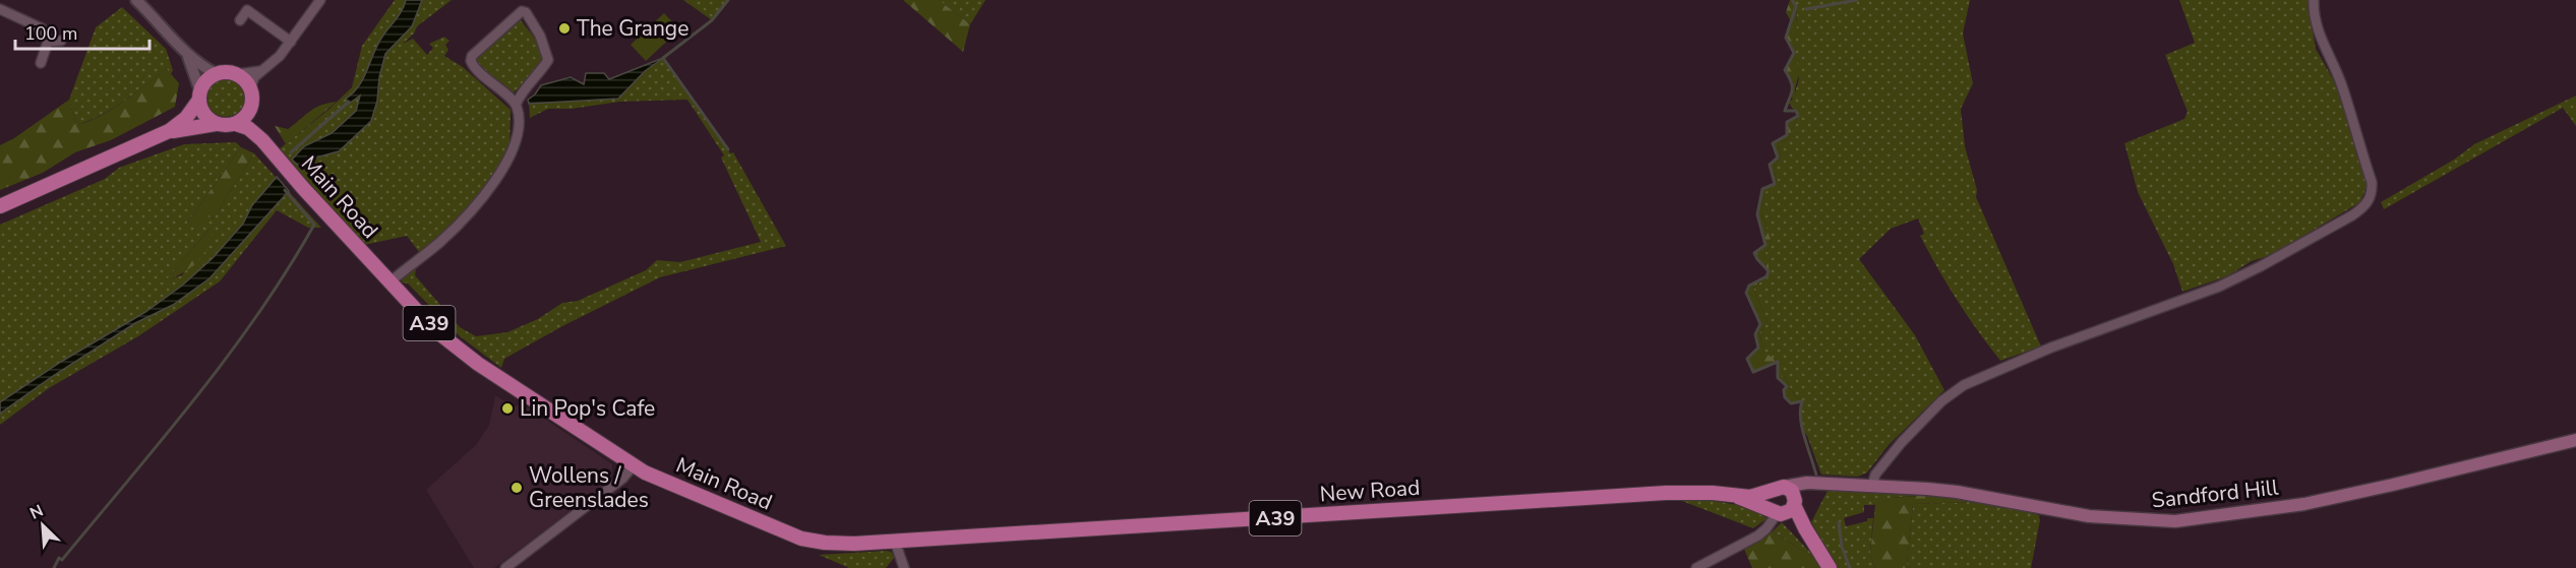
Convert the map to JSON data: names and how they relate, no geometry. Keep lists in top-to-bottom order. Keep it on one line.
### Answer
{"streets":{"main road":["Main Road","A39","New Road","Sandford Hill"]},"crossings":[["Main Road","A39"],["Main Road","New Road"],["A39","New Road"],["A39","Sandford Hill"],["New Road","Sandford Hill"]],"places":["The Grange","Lin Pop's Cafe","Wollens / Greenslades"],"scale_bar":"100 m","north":"top left"}
